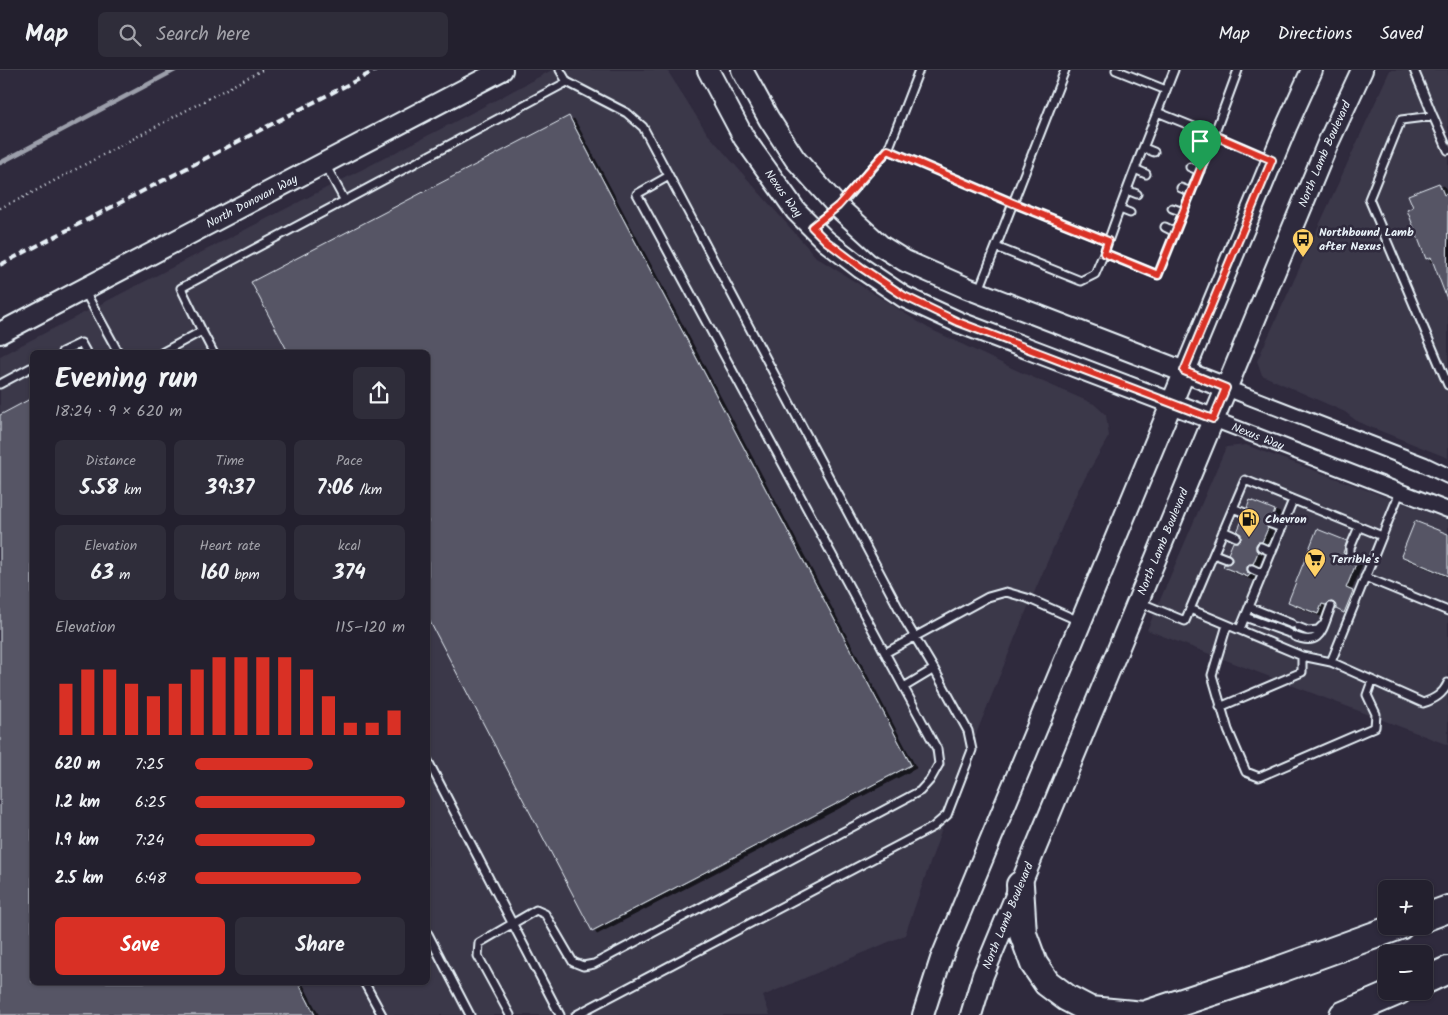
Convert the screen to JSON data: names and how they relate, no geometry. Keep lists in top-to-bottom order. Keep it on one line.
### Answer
{"streets":{"main road":["North Lamb Boulevard","Nexus Way","North Donovan Way"]},"crossings":[["North Lamb Boulevard","Nexus Way"]],"places":{"bus stop":["Northbound Lamb after Nexus"],"fuel station":["Chevron"],"supermarket":["Terrible's"]},"page":{"header":"Map","search":"Search here","nav":["Map","Directions","Saved"],"heading":["Evening run","18:24 · 9 × 620 m"],"stats":[["Distance","5.58 km"],["Time","39:37"],["Pace","7:06 /km"],["Elevation","63 m"],["Heart rate","160 bpm"],["kcal","374"]],"chart":["Elevation","115–120 m"],"list":[{"name":"620 m","note":"7:25"},{"name":"1.2 km","note":"6:25"},{"name":"1.9 km","note":"7:24"},{"name":"2.5 km","note":"6:48"}],"map_buttons":["+","−"],"buttons":["Save","Share"]}}
